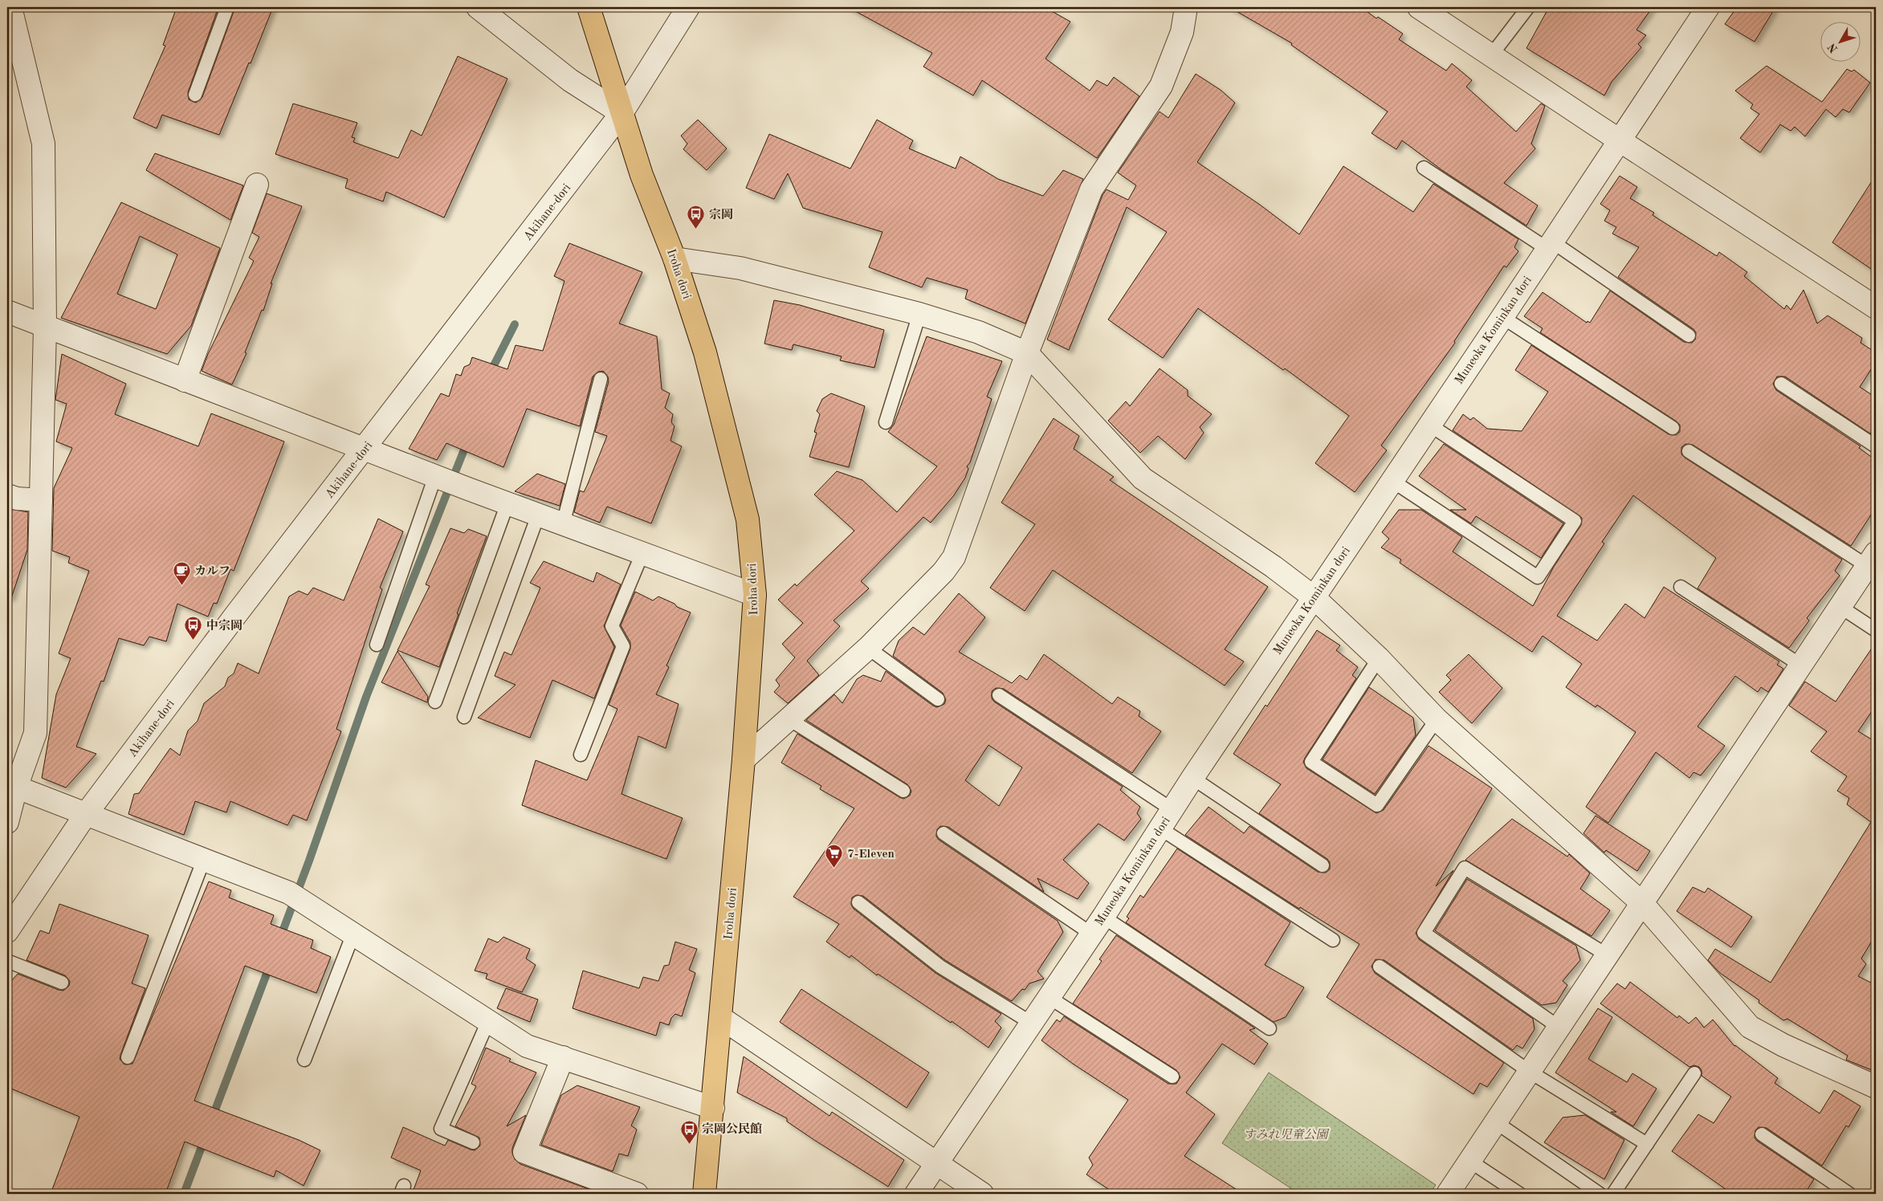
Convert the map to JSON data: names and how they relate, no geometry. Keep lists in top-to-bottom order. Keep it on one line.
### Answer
{"streets":{"main road":["Iroha dori"],"street":["Akihane-dori","Muneoka Kominkan dori"]},"crossings":[["Akihane-dori","Iroha dori"]],"parks":["すみれ児童公園"],"places":{"bus stop":["宗岡","中宗岡","宗岡公民館"],"cafe":["カルフ"],"supermarket":["7-Eleven"]},"north":"bottom left"}
